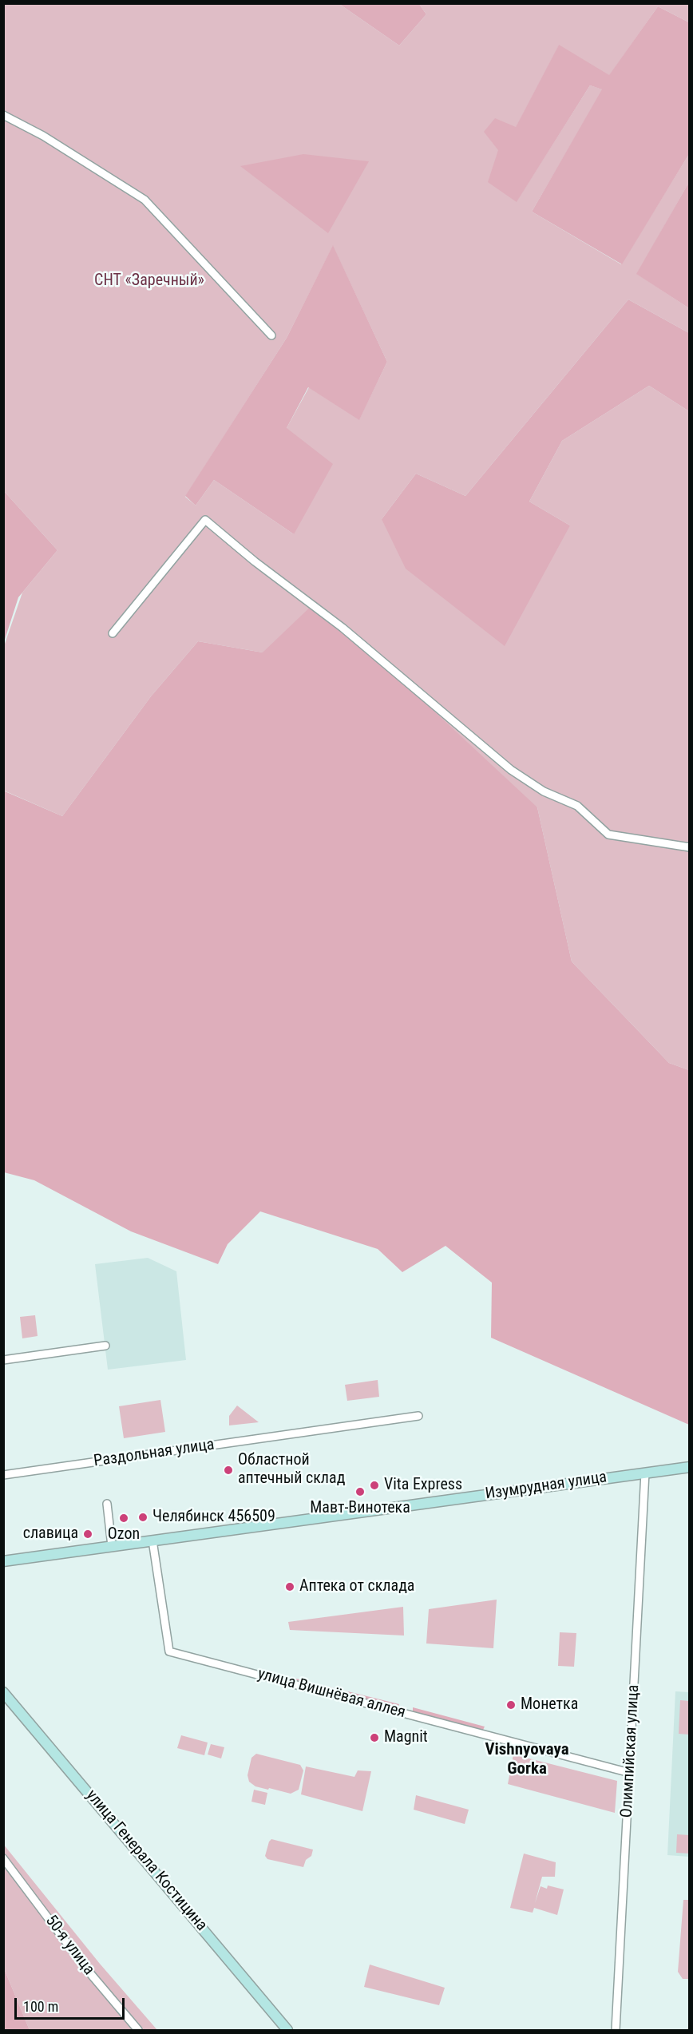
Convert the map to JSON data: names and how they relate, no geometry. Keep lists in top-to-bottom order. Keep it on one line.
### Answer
{"streets":{"street":["Раздольная улица","Изумрудная улица","улица Вишнёвая аллея","Олимпийская улица","улица Генерала Костицина","50-я улица"]},"crossings":[["Изумрудная улица","улица Вишнёвая аллея"],["Изумрудная улица","Олимпийская улица"],["улица Вишнёвая аллея","Олимпийская улица"]],"districts":["Vishnyovaya Gorka"],"parks":["СНТ «Заречный»"],"places":["Областной аптечный склад","Vita Express","Мавт-Винотека","Челябинск 456509","Ozon","славица","Аптека от склада","Монетка","Magnit"],"scale_bar":"100 m"}
